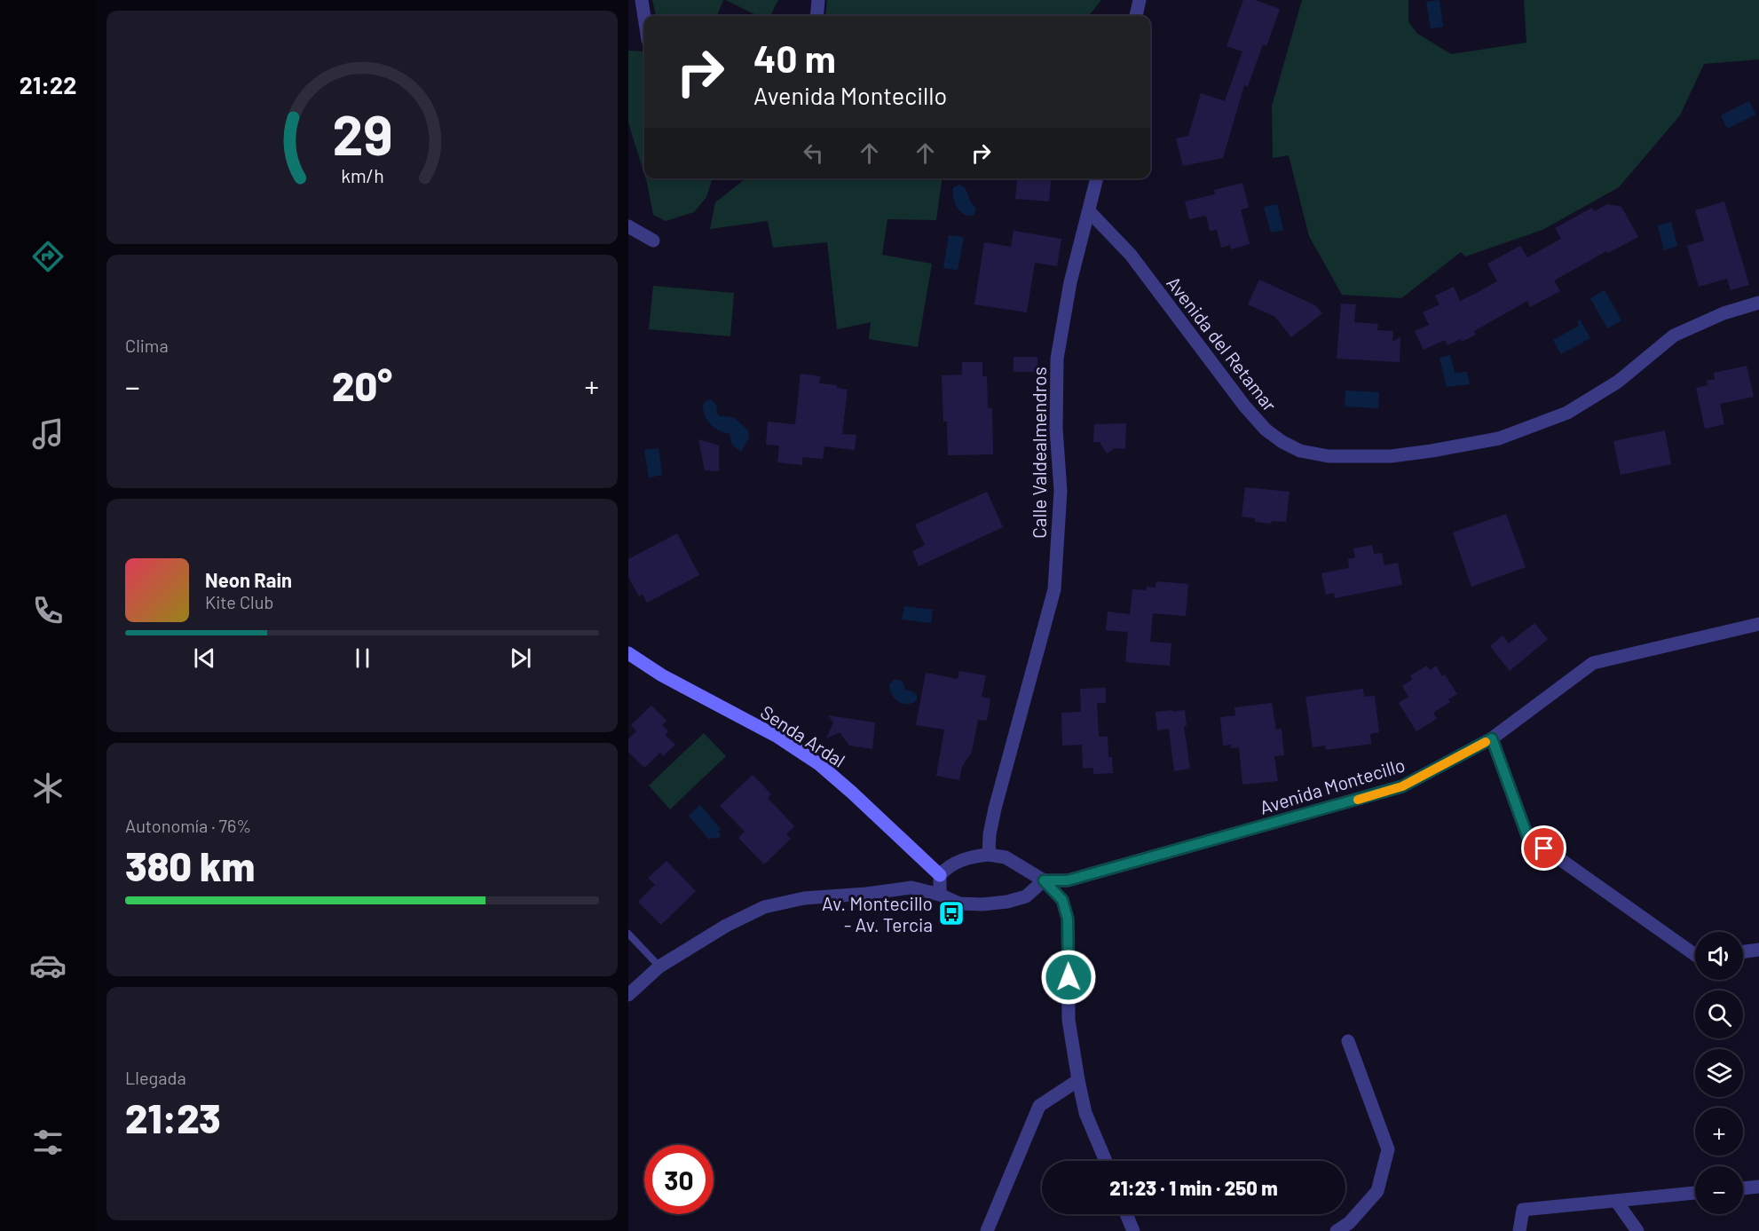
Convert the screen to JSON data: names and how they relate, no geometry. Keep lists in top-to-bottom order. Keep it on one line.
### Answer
{"streets":{"main road":["Senda Ardal"],"street":["Avenida del Retamar","Calle Valdealmendros","Avenida Montecillo"]},"crossings":[["Avenida del Retamar","Calle Valdealmendros"]],"places":{"bus stop":["Av. Montecillo - Av. Tercia"]},"page":{"tabs":"21:22","turn":["40 m","Avenida Montecillo"],"tile":["Clima",["Autonomía · 76%","380 km"],["Llegada","21:23"]],"heat":["−","20°","+"],"song":["Neon Rain","Kite Club"],"map_buttons":["+","−"],"limit":"30","trip":"21:23 · 1 min · 250 m","gauge":["29","km/h"]}}
